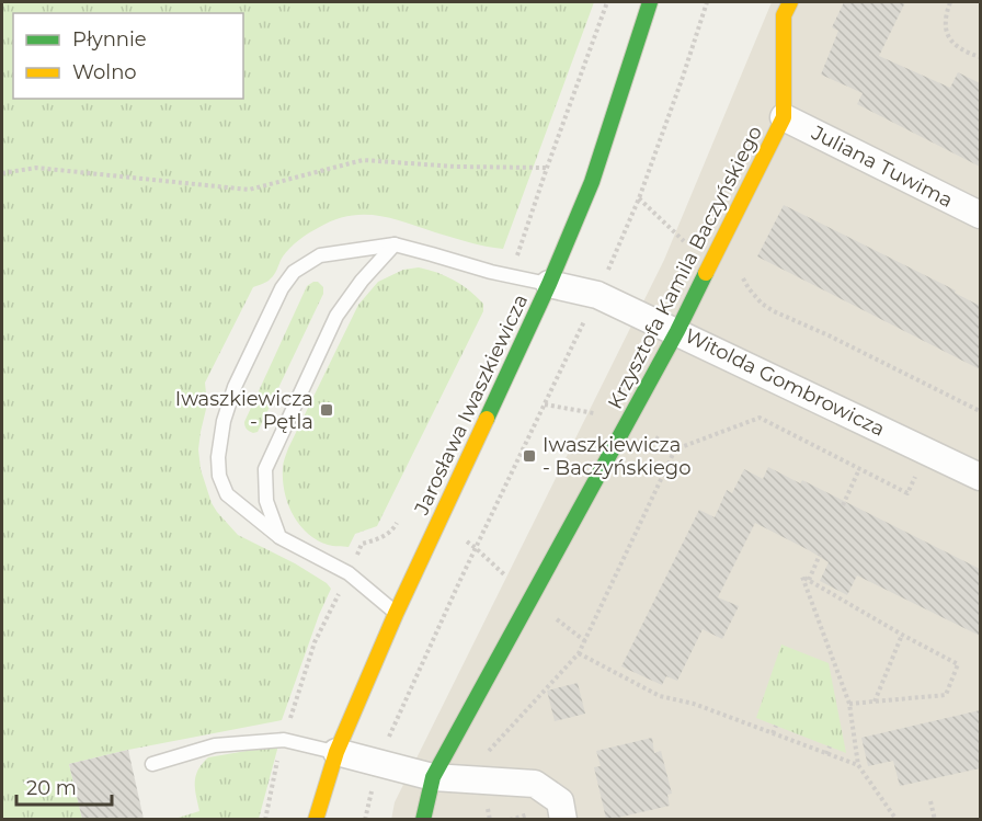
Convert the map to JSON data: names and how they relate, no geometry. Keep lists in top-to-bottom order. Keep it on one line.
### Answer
{"streets":{"street":["Juliana Tuwima","Krzysztofa Kamila Baczyńskiego","Witolda Gombrowicza","Jarosława Iwaszkiewicza"]},"crossings":[["Juliana Tuwima","Krzysztofa Kamila Baczyńskiego"],["Krzysztofa Kamila Baczyńskiego","Witolda Gombrowicza"],["Witolda Gombrowicza","Jarosława Iwaszkiewicza"]],"places":{"transit":["Iwaszkiewicza - Pętla","Iwaszkiewicza - Baczyńskiego"]},"legend":["Płynnie","Wolno"],"scale_bar":"20 m"}
